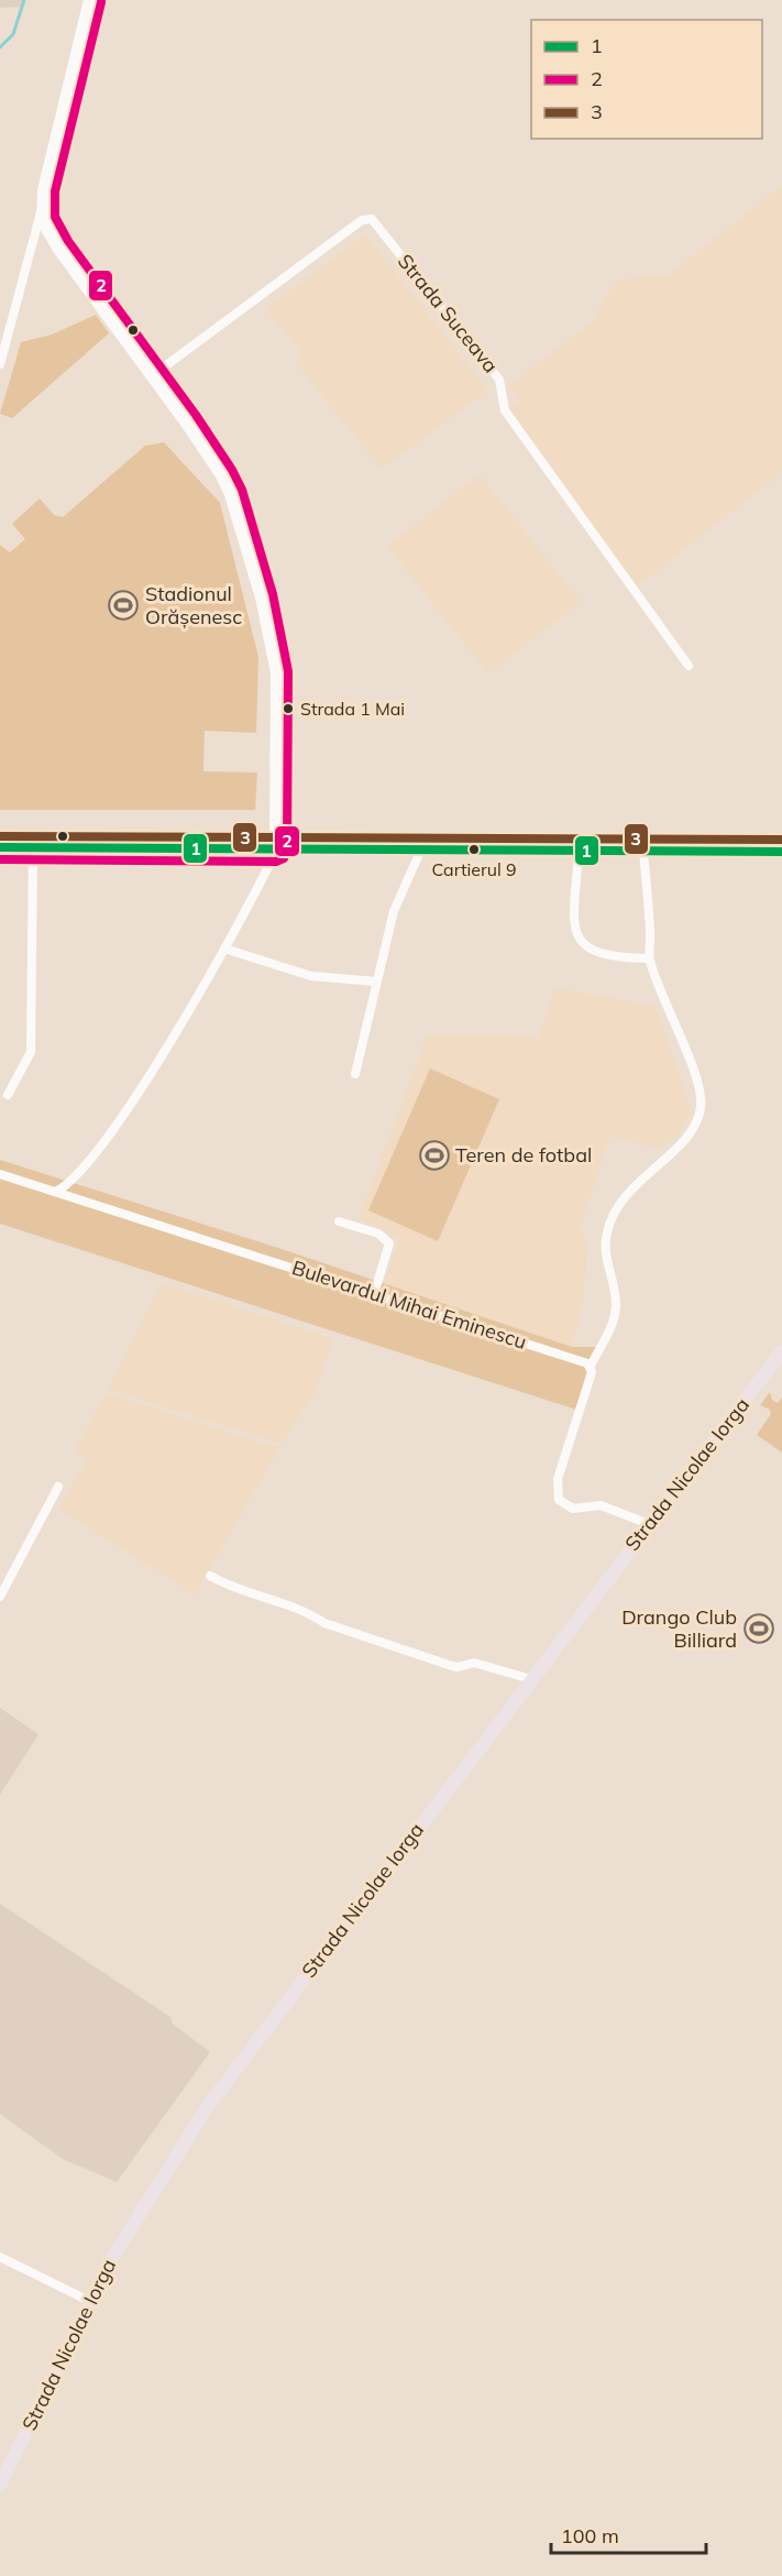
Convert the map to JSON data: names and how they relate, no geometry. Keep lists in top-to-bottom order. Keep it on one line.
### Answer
{"streets":{"main road":["Strada Nicolae Iorga"],"street":["Strada Suceava","Bulevardul Mihai Eminescu"]},"places":{"sports":["Stadionul Orășenesc","Teren de fotbal","Drango Club Billiard"],"other":["Strada 1 Mai","Cartierul 9"]},"lines":["transit line 2","transit line 3","transit line 1"],"legend":["1","2","3"],"scale_bar":"100 m"}
